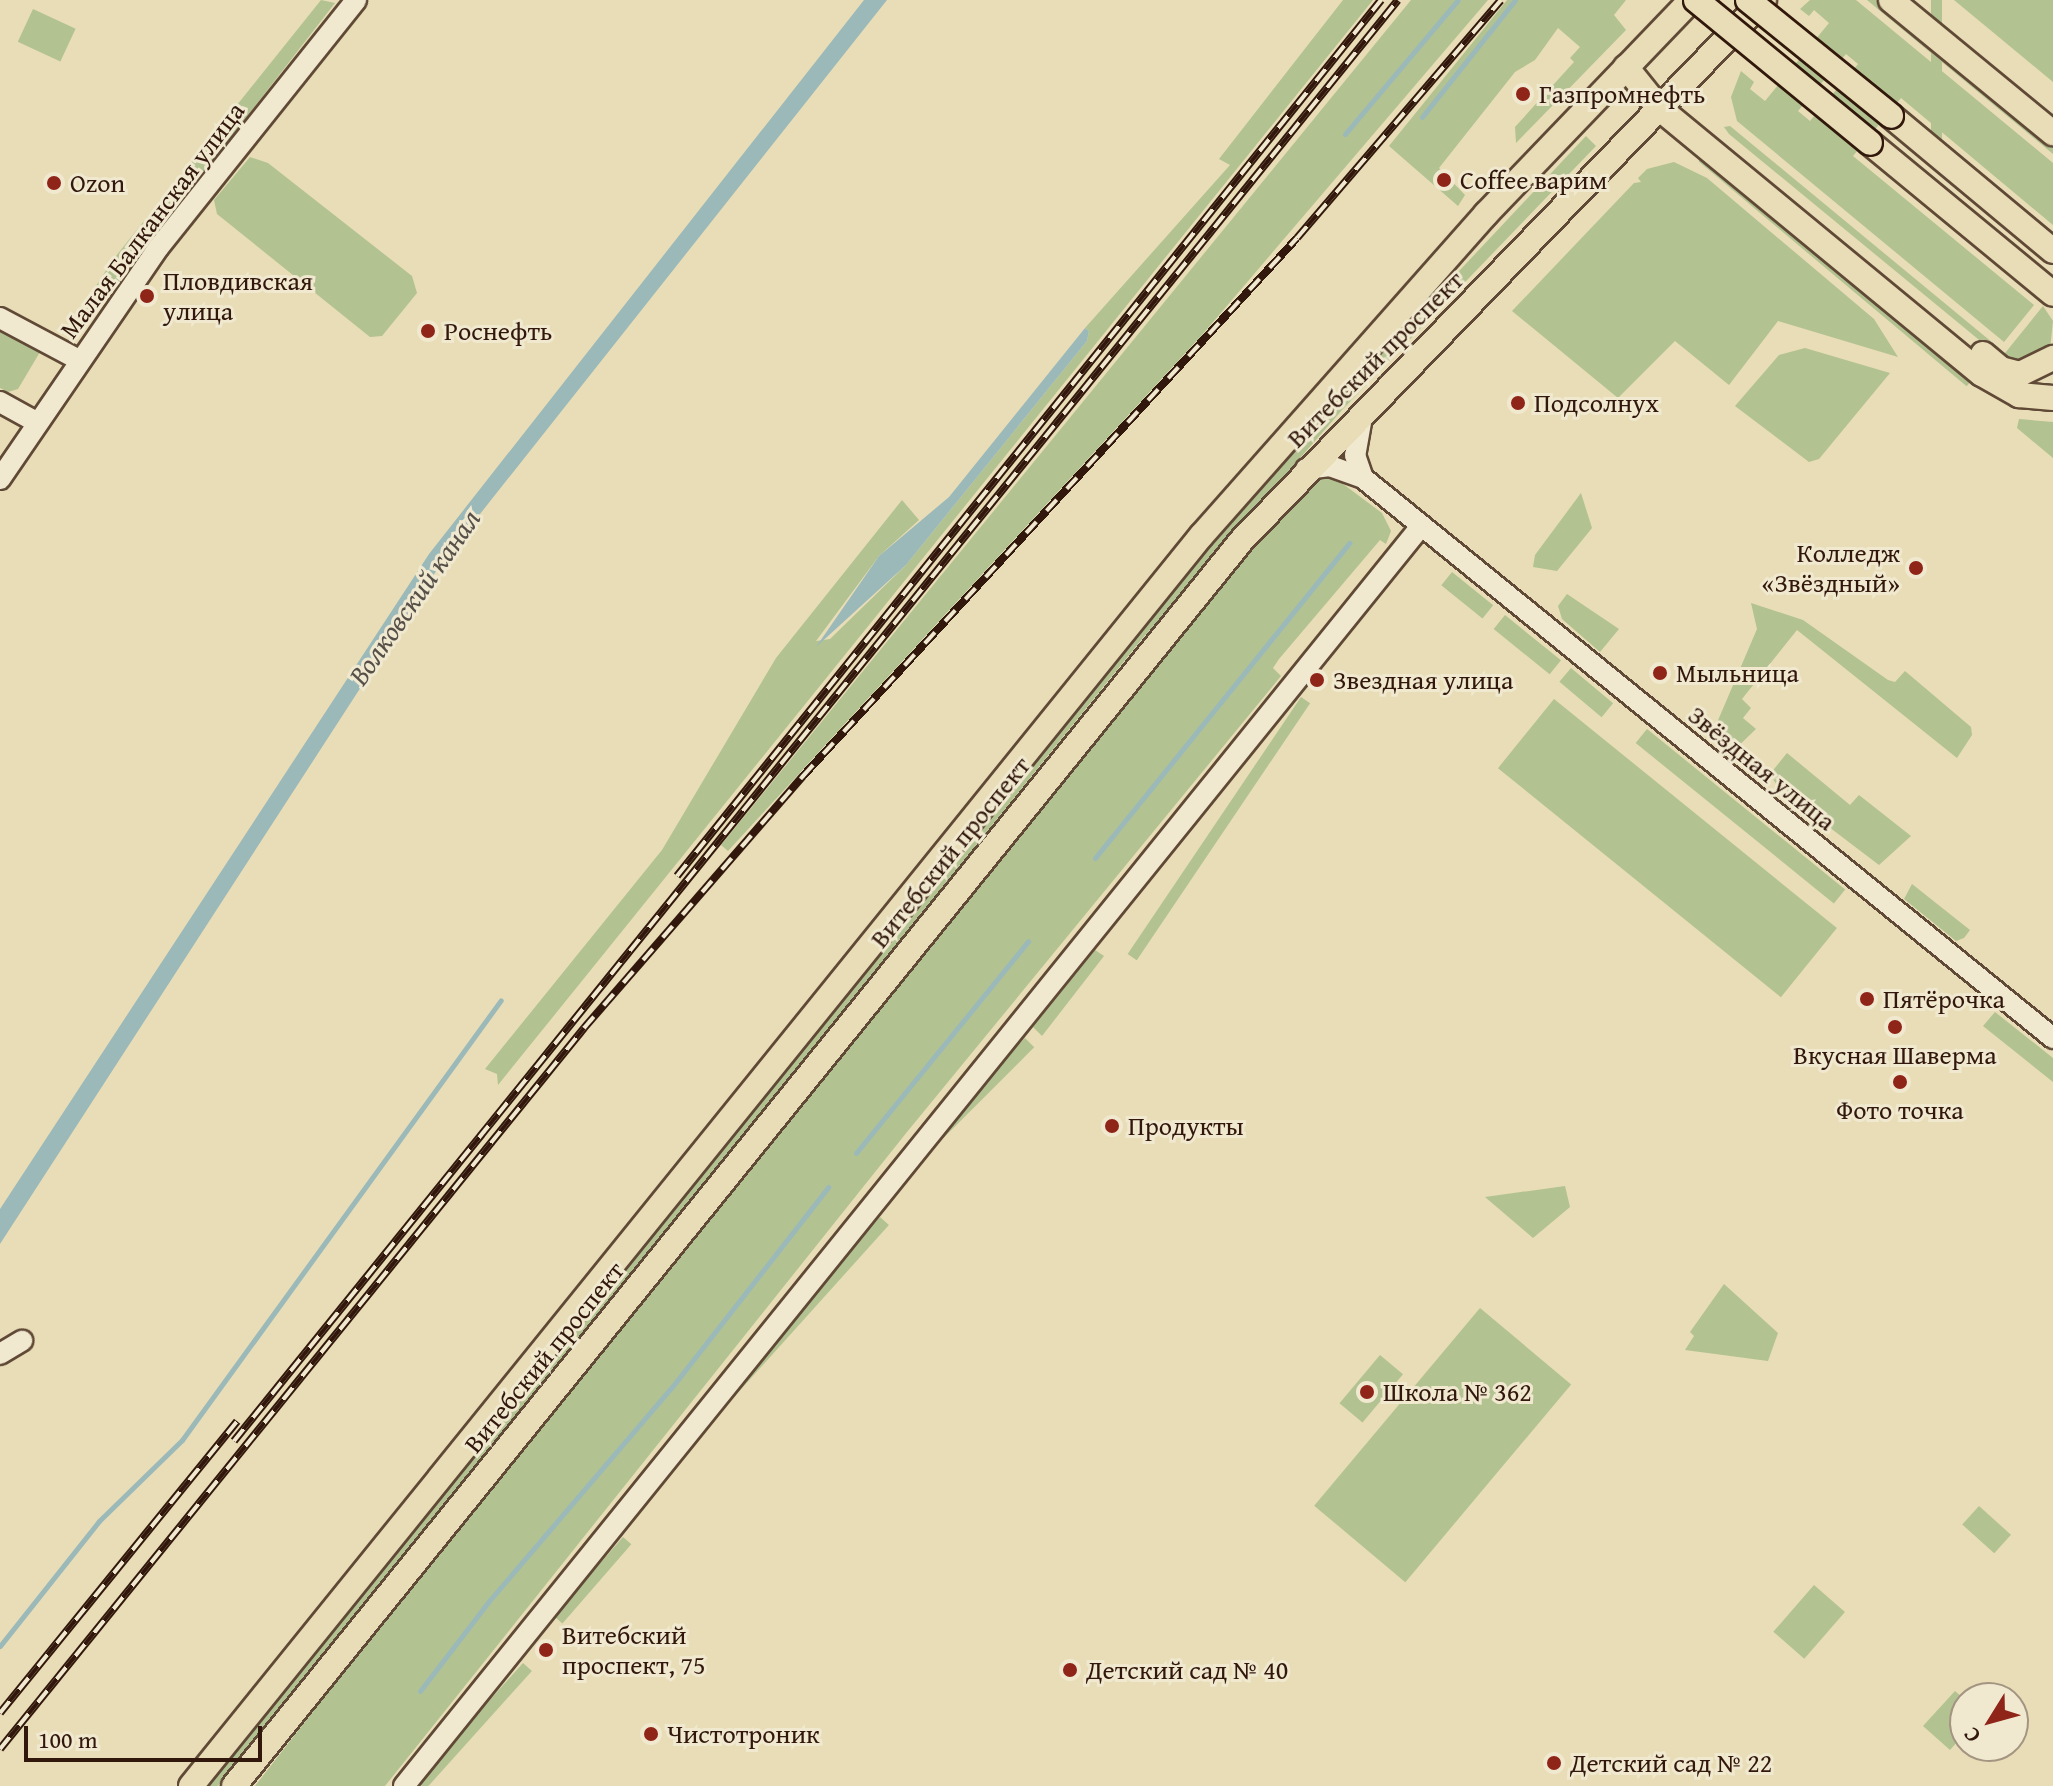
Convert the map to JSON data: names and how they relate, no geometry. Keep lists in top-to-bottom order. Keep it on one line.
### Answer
{"streets":{"main road":["Витебский проспект"],"street":["Малая Балканская улица","Звёздная улица"]},"water":["Волковский канал"],"places":["Газпромнефть","Coffee варим","Ozon","Пловдивская улица","Роснефть","Подсолнух","Колледж «Звёздный»","Мыльница","Звездная улица","Пятёрочка","Вкусная Шаверма","Фото точка","Продукты","Школа № 362","Витебский проспект, 75","Детский сад № 40","Чистотроник","Детский сад № 22"],"scale_bar":"100 m","north":"bottom left"}
